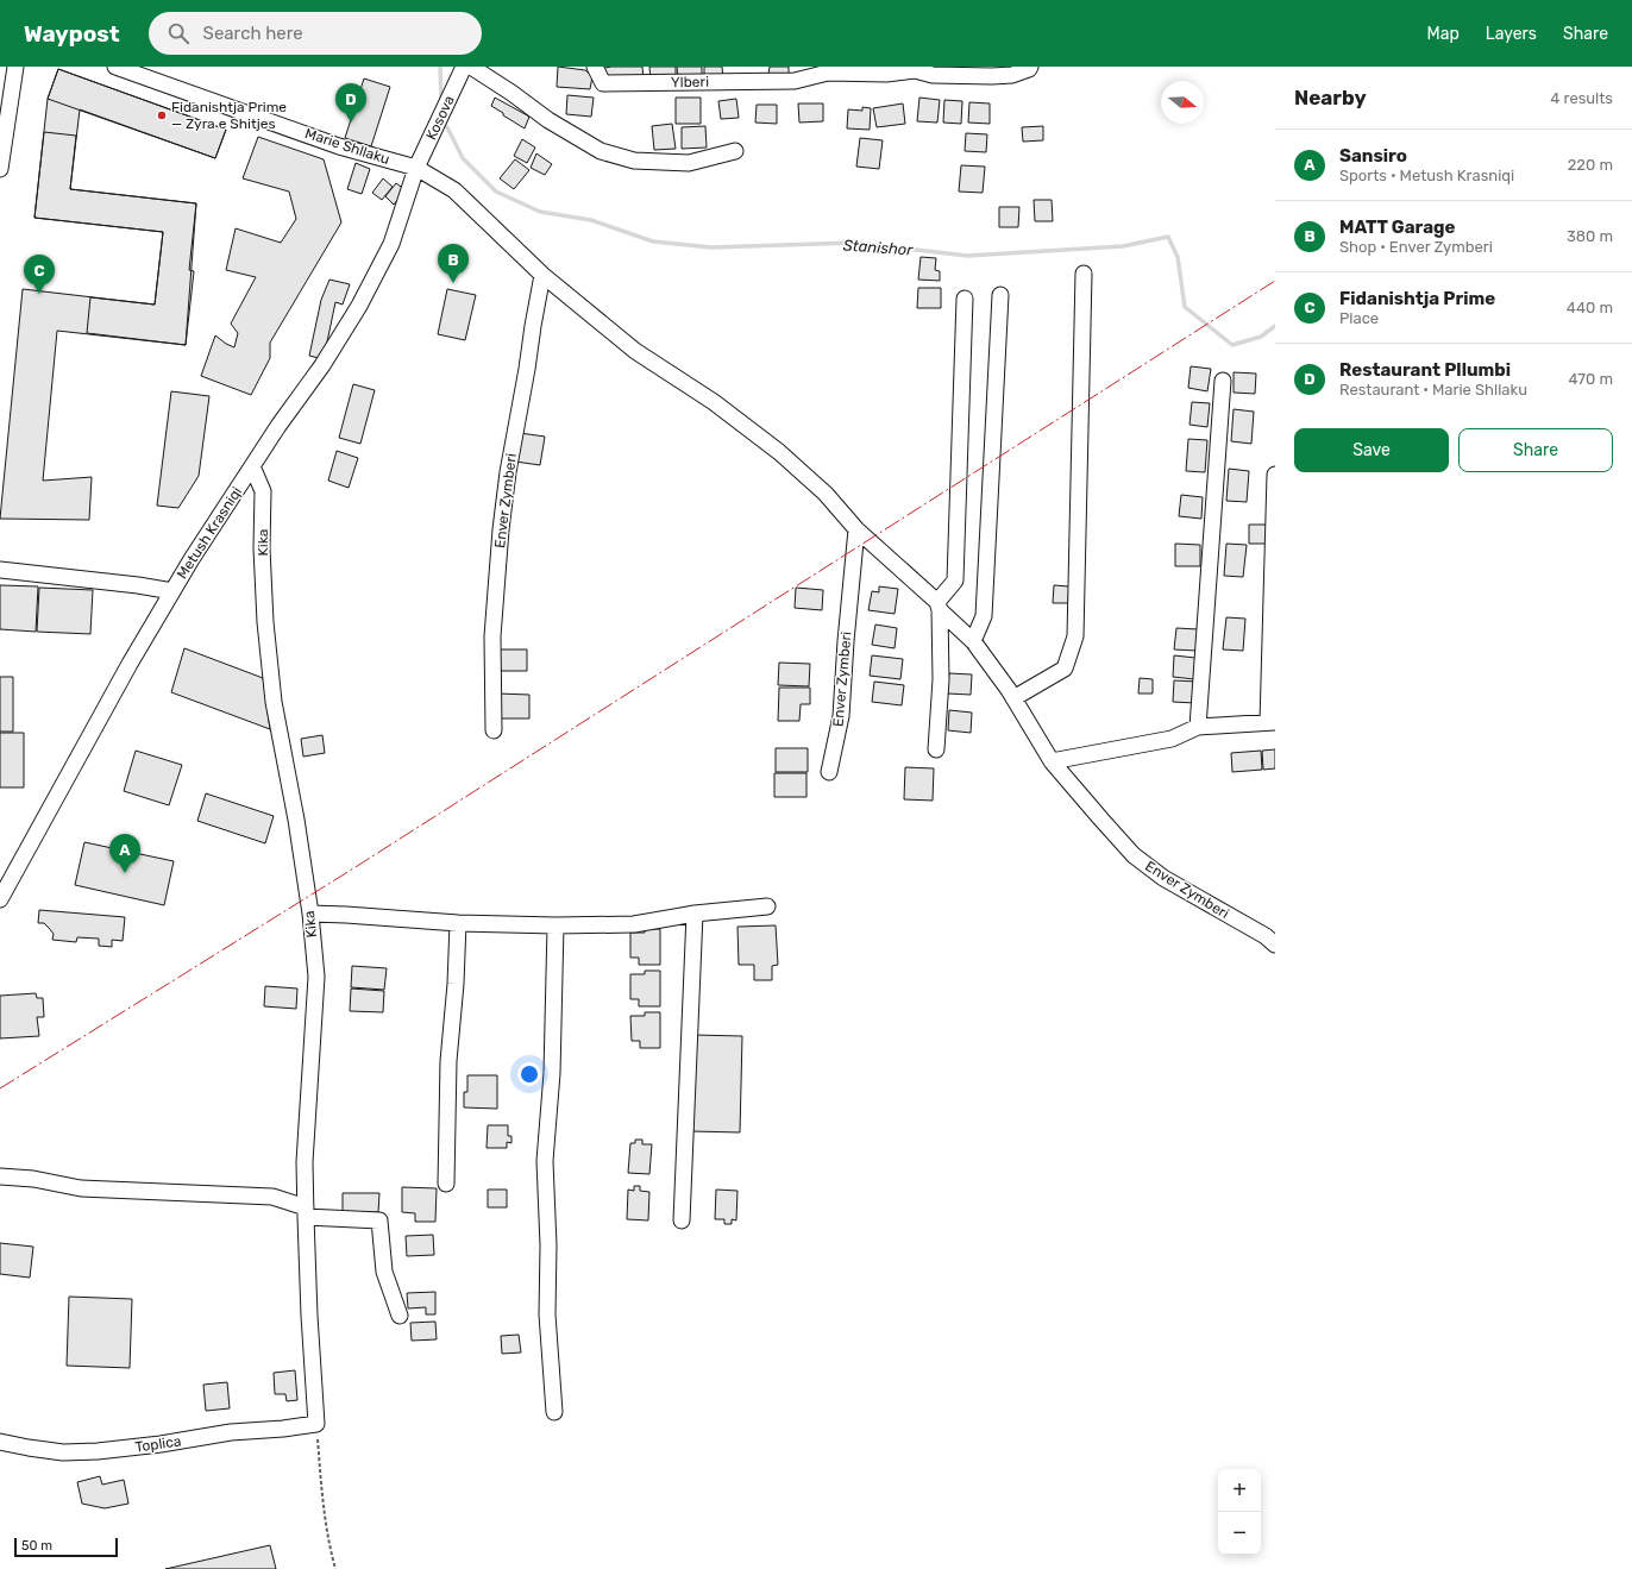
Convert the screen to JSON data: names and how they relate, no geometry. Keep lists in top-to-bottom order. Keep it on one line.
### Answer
{"streets":{"street":["Ylberi","Kosova","Marie Shllaku","Enver Zymberi","Metush Krasniqi","Kika","Toplica"]},"crossings":[["Kosova","Marie Shllaku"],["Kosova","Enver Zymberi"],["Kosova","Metush Krasniqi"],["Marie Shllaku","Enver Zymberi"],["Marie Shllaku","Metush Krasniqi"],["Enver Zymberi","Metush Krasniqi"],["Metush Krasniqi","Kika"],["Kika","Toplica"]],"water":["Stanishor"],"places":["Fidanishtja Prime — Zyra e Shitjes"],"scale_bar":"50 m","north":"right","page":{"header":"Waypost","search":"Search here","nav":["Map","Layers","Share"],"heading":["Nearby","4 results"],"pins":["D","B","C","A"],"list":[{"mark":"A","name":"Sansiro","note":"Sports · Metush Krasniqi","value":"220 m"},{"mark":"B","name":"MATT Garage","note":"Shop · Enver Zymberi","value":"380 m"},{"mark":"C","name":"Fidanishtja Prime","note":"Place","value":"440 m"},{"mark":"D","name":"Restaurant Pllumbi","note":"Restaurant · Marie Shllaku","value":"470 m"}],"buttons":["Save","Share"],"map_buttons":["+","−"],"scale":"50 m"}}
